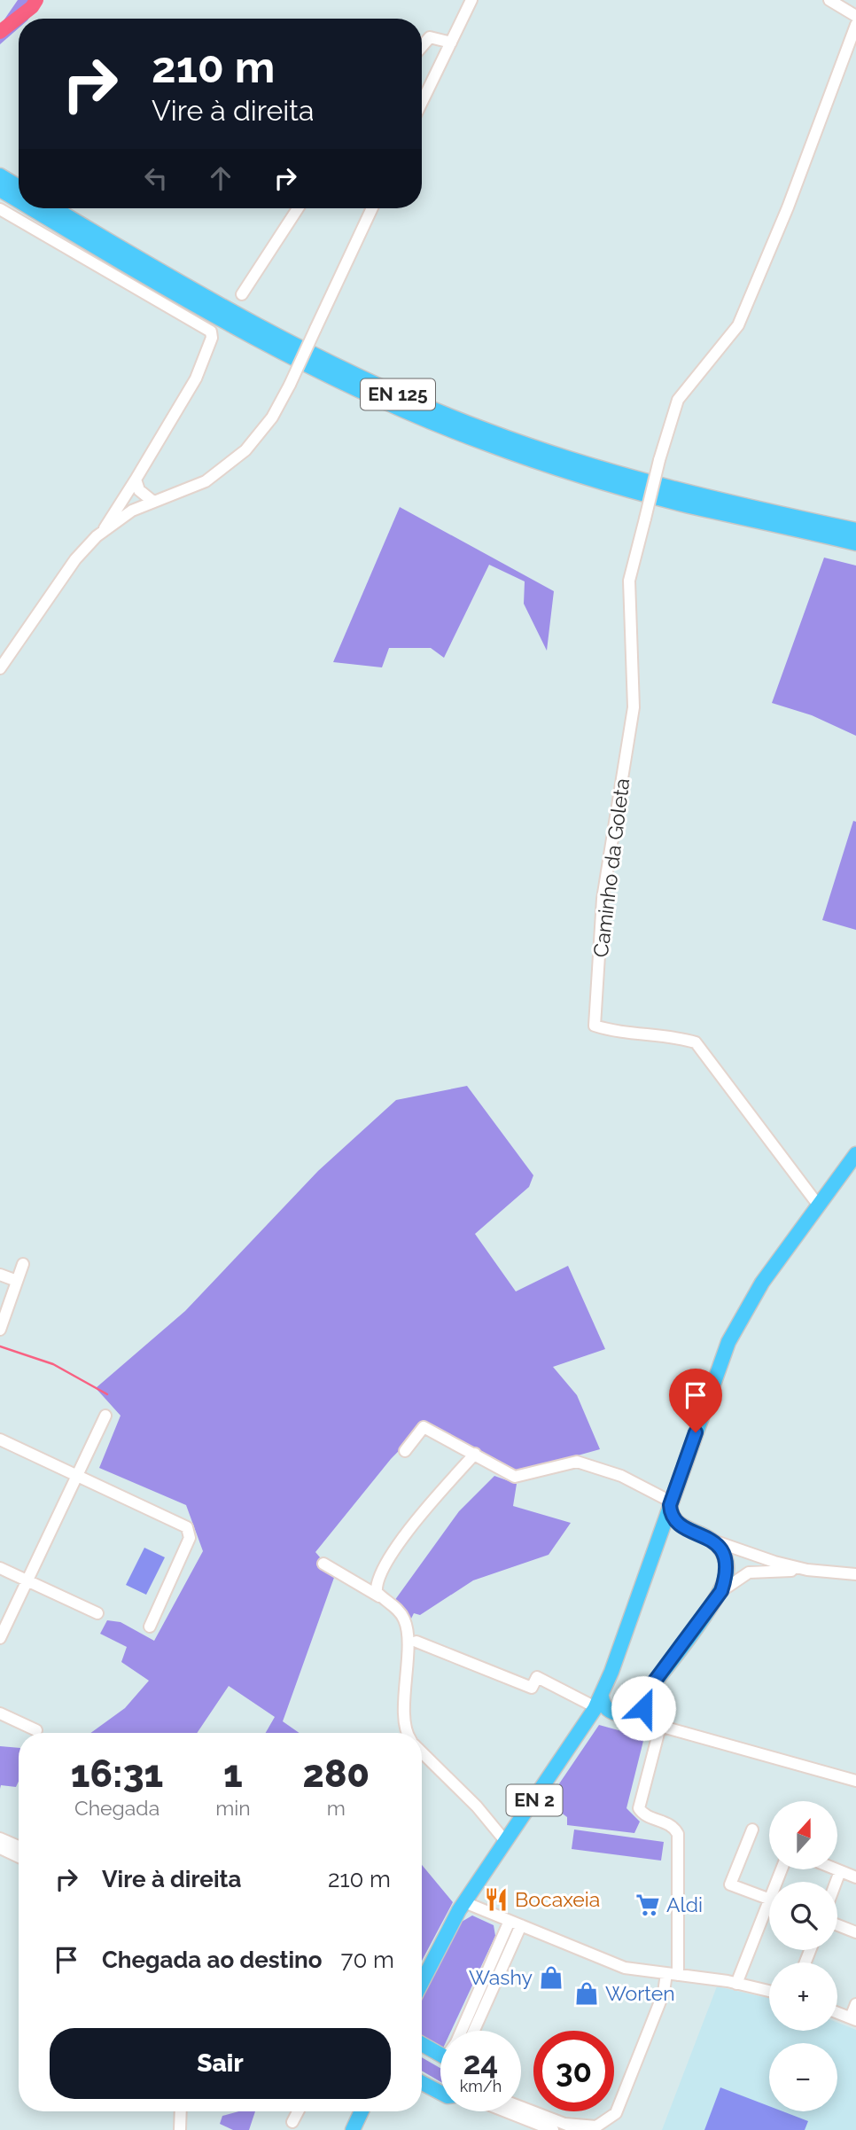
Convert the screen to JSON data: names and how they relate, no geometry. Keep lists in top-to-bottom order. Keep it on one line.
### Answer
{"streets":{"main road":["EN 125","EN 2"],"street":["Caminho da Goleta"]},"crossings":[["Caminho da Goleta","EN 2"]],"places":{"restaurant":["Bocaxeia"],"supermarket":["Aldi"],"shop":["Washy","Worten"]},"north":"top","page":{"turn":["210 m","Vire à direita"],"eta":["16:31","Chegada","1","min","280","m"],"map_buttons":["+","−"],"list":[{"name":"Vire à direita","value":"210 m"},{"name":"Chegada ao destino","value":"70 m"}],"buttons":"Sair","speed":"24 km/h","limit":"30"}}
